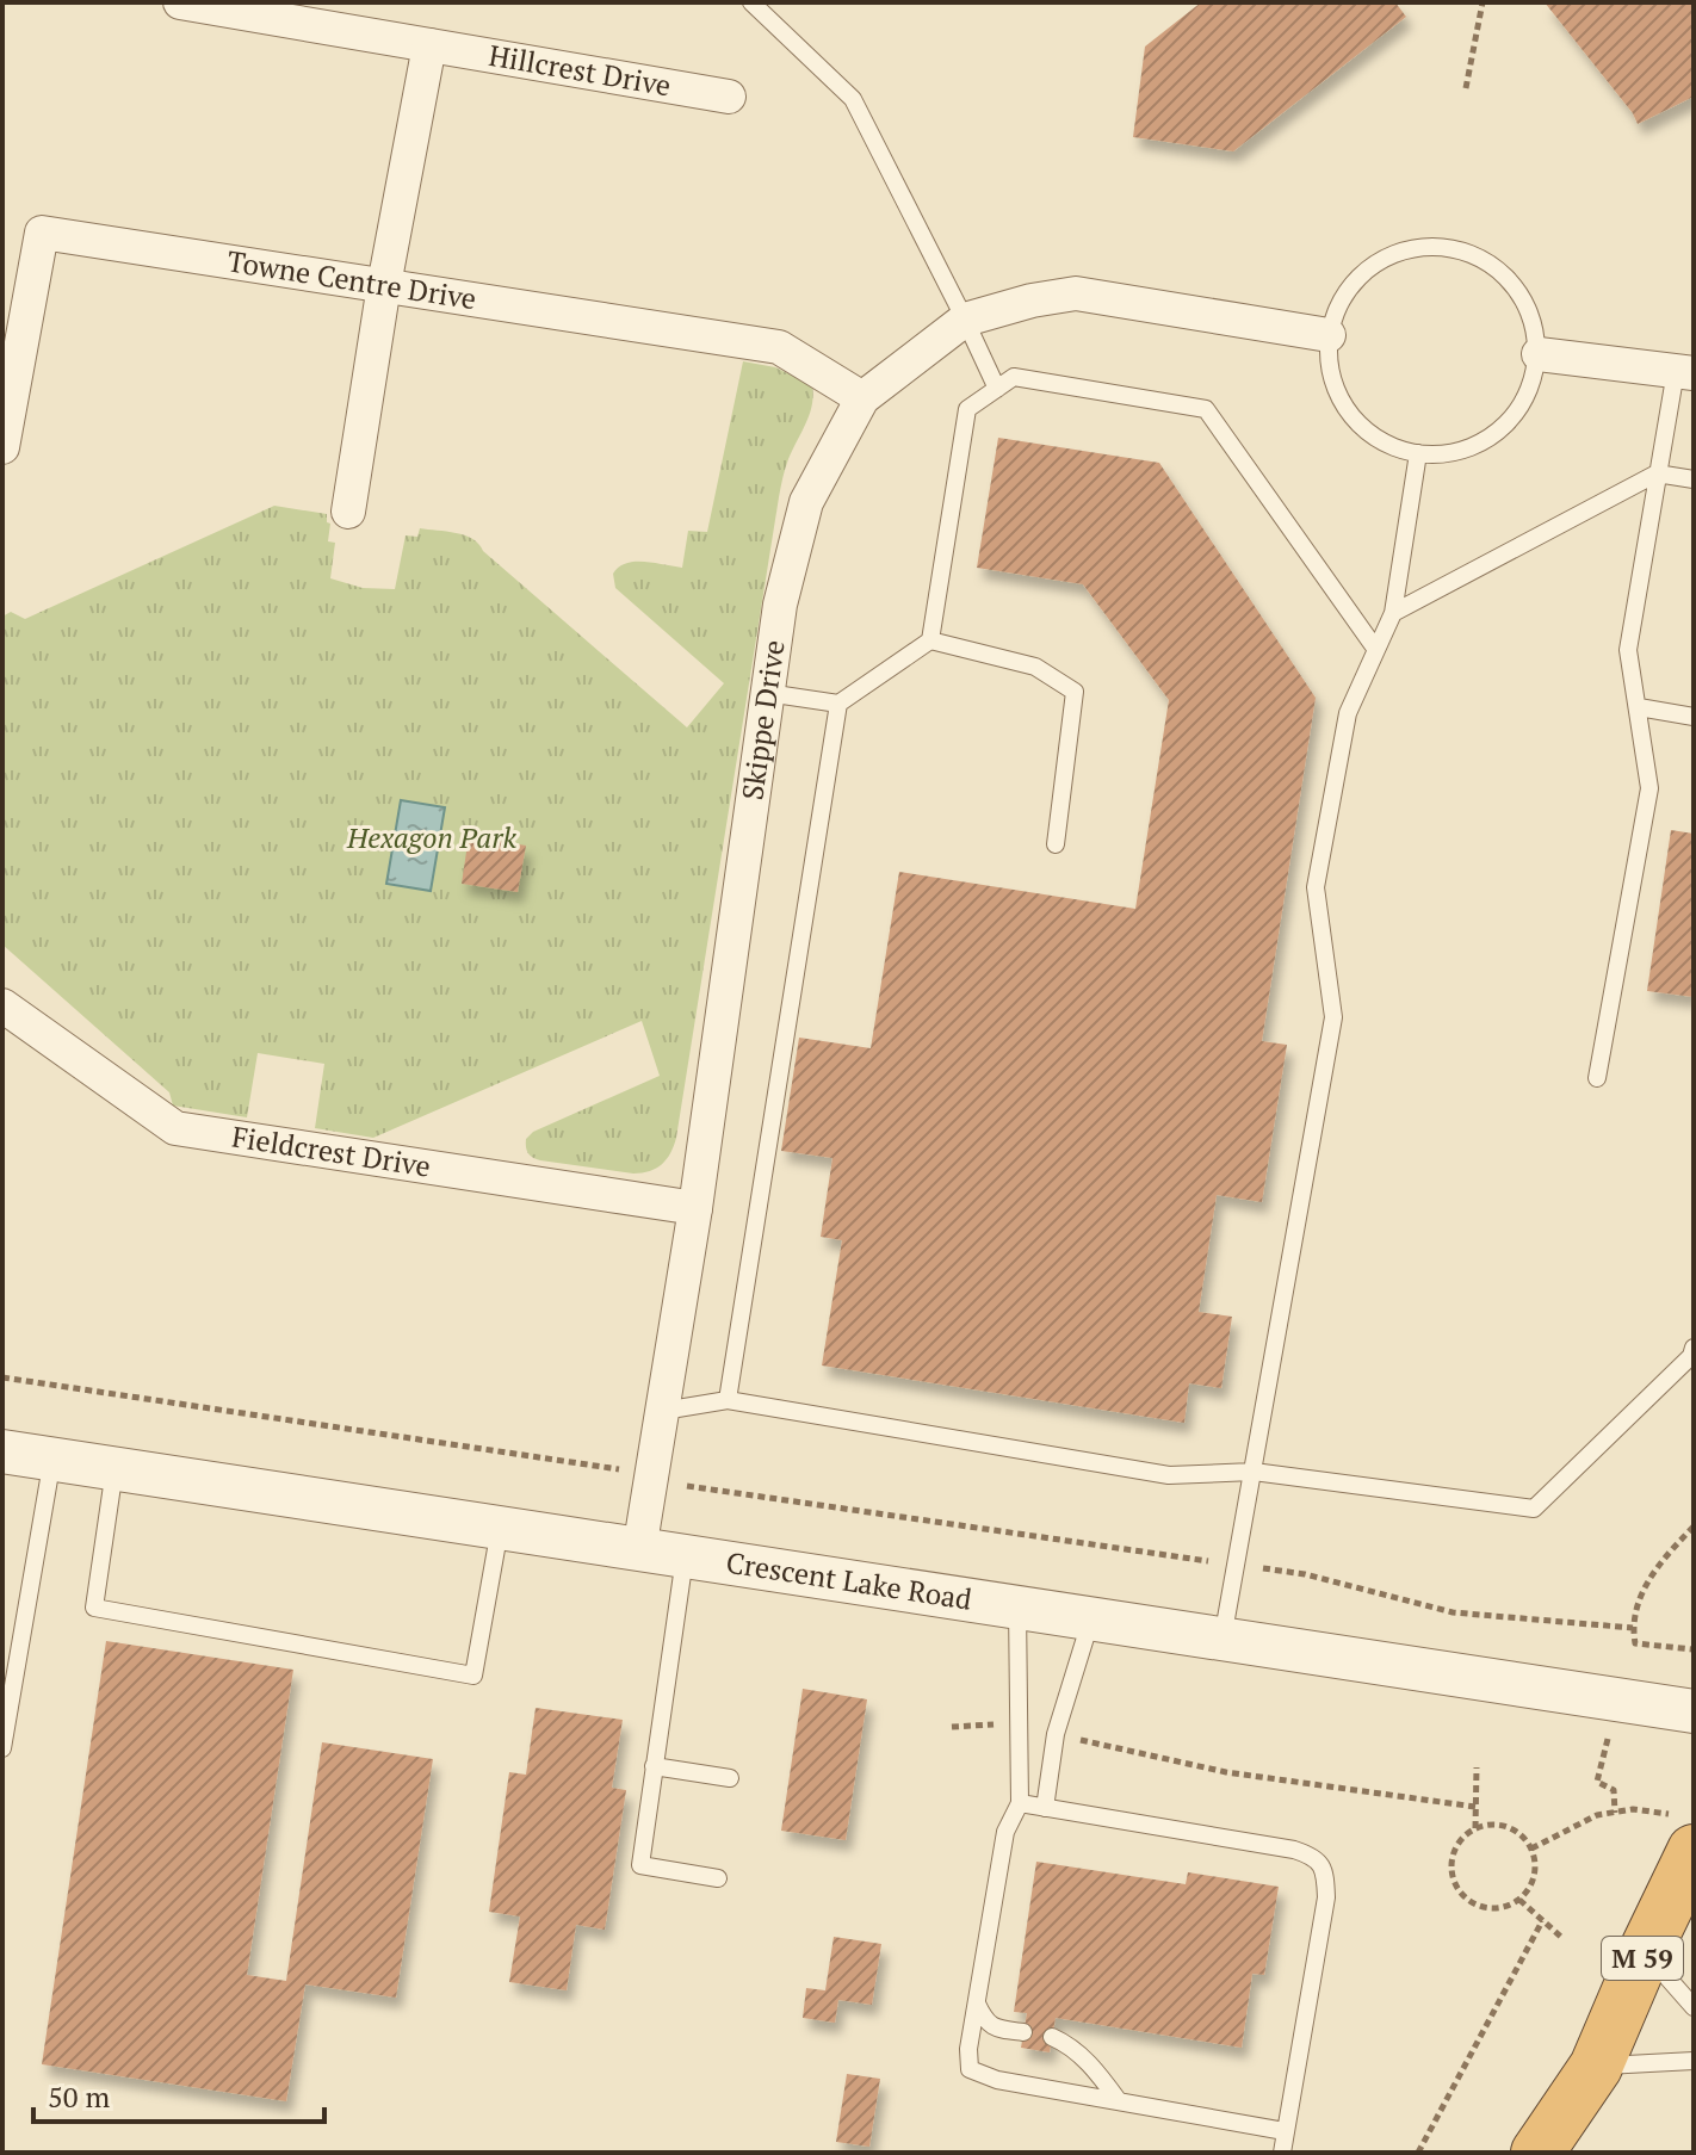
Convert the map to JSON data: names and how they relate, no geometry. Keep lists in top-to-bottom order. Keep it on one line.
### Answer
{"streets":{"highway":["M 59"],"street":["Hillcrest Drive","Towne Centre Drive","Skippe Drive","Fieldcrest Drive","Crescent Lake Road"]},"crossings":[["Towne Centre Drive","Skippe Drive"],["Skippe Drive","Fieldcrest Drive"],["Skippe Drive","Crescent Lake Road"]],"parks":["Hexagon Park"],"scale_bar":"50 m"}
